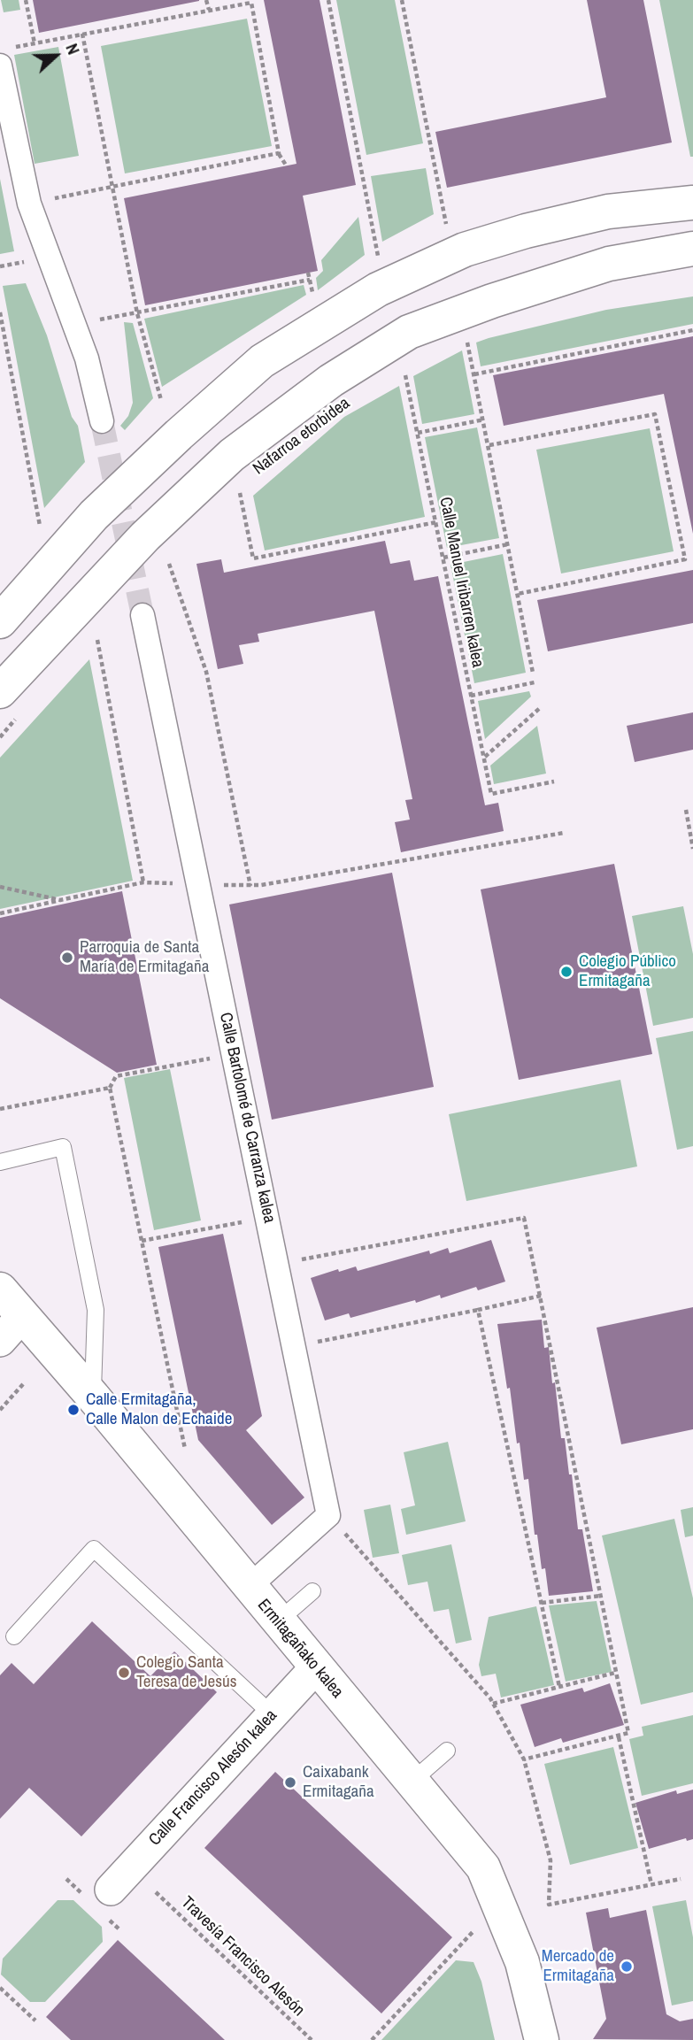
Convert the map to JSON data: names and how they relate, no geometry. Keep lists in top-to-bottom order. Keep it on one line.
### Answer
{"streets":{"main road":["Nafarroa etorbidea","Ermitagañako kalea"],"street":["Calle Bartolomé de Carranza kalea","Calle Francisco Alesón kalea"],"path":["Calle Manuel Iribarren kalea","Travesía Francisco Alesón"]},"crossings":[["Ermitagañako kalea","Calle Francisco Alesón kalea"]],"places":["Parroquia de Santa María de Ermitagaña","Colegio Público Ermitagaña","Calle Ermitagaña, Calle Malon de Echaide","Colegio Santa Teresa de Jesús","Caixabank Ermitagaña","Mercado de Ermitagaña"],"north":"right"}
